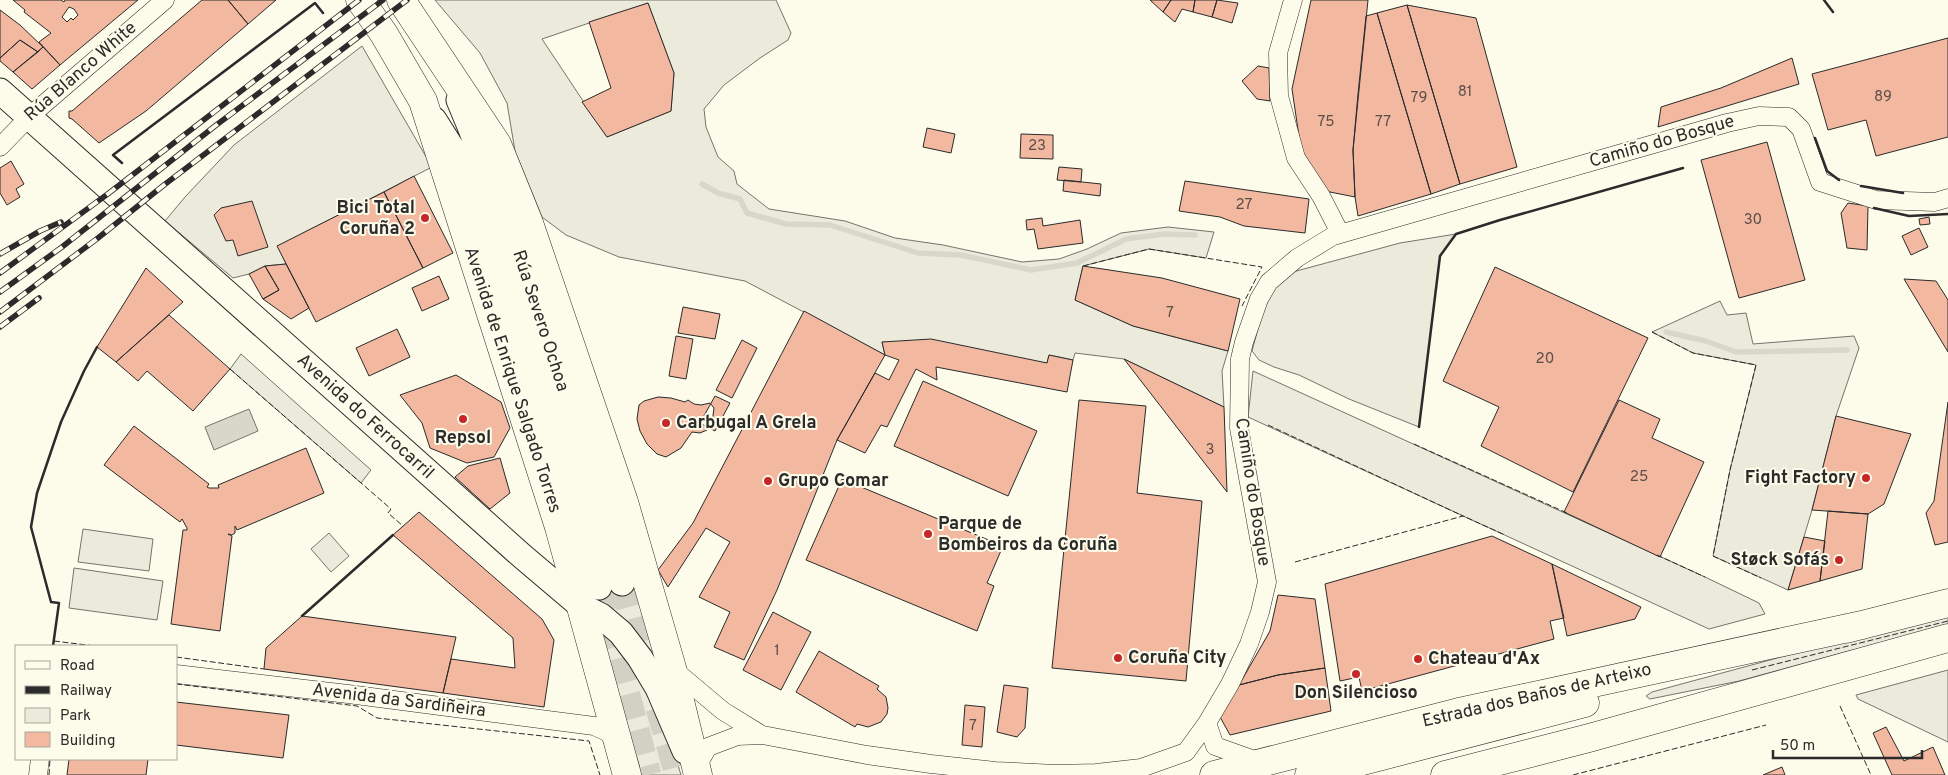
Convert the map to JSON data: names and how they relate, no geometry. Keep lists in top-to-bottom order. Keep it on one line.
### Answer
{"streets":{"main road":["Avenida de Enrique Salgado Torres","Estrada dos Baños de Arteixo"],"street":["Rúa Blanco White","Camiño do Bosque","Rúa Severo Ochoa","Avenida do Ferrocarril","Avenida da Sardiñeira"]},"crossings":[["Rúa Blanco White","Avenida do Ferrocarril"],["Rúa Severo Ochoa","Avenida de Enrique Salgado Torres"],["Rúa Severo Ochoa","Avenida do Ferrocarril"],["Avenida de Enrique Salgado Torres","Avenida do Ferrocarril"],["Avenida de Enrique Salgado Torres","Avenida da Sardiñeira"]],"places":["Bici Total Coruña 2","Repsol","Carbugal A Grela","Fight Factory","Grupo Comar","Parque de Bombeiros da Coruña","Støck Sofás","Coruña City","Chateau d'Ax","Don Silencioso"],"house_numbers":["81","89","79","75","77","23","27","30","7","20","3","25","1","7"],"legend":["Road","Railway","Park","Building"],"scale_bar":"50 m"}
